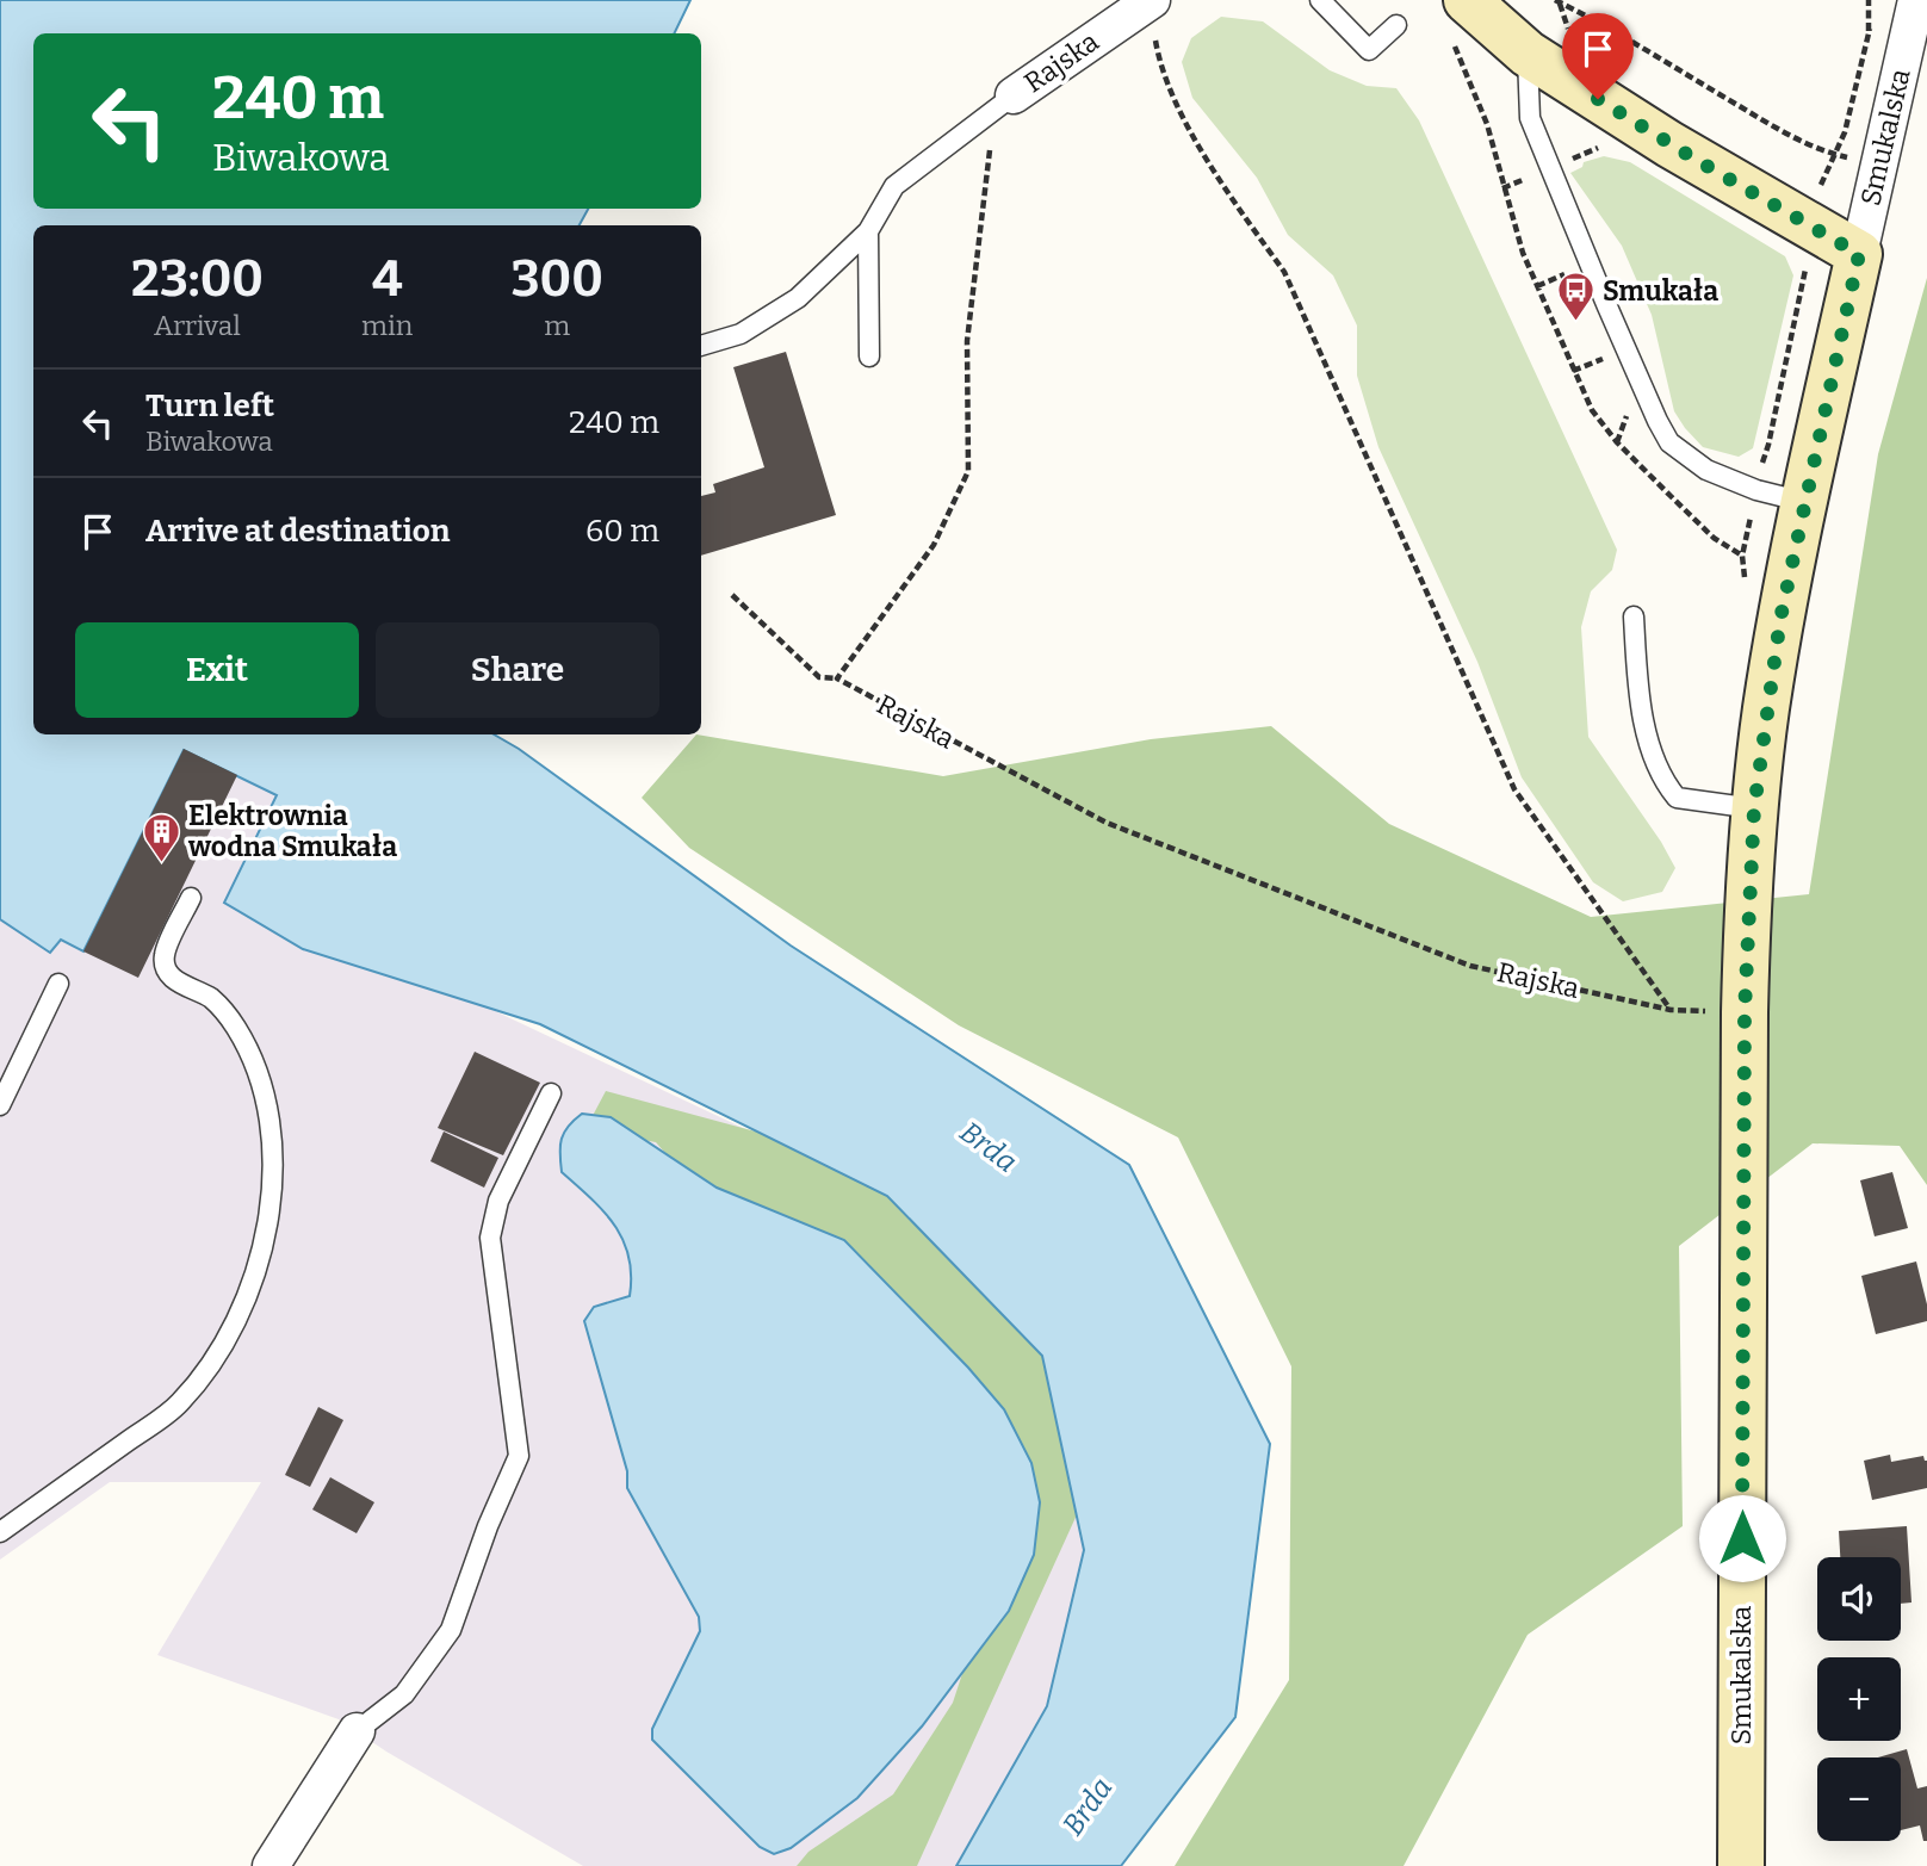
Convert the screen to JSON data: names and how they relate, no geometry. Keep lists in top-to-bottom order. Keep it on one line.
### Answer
{"streets":{"street":["Rajska","Smukalska"]},"crossings":[["Rajska","Smukalska"]],"water":["Brda"],"places":{"bus stop":["Smukała"],"building":["Elektrownia wodna Smukała"]},"page":{"turn":["240 m","Biwakowa"],"eta":["23:00","Arrival","4","min","300","m"],"list":[{"name":"Turn left","note":"Biwakowa","value":"240 m"},{"name":"Arrive at destination","value":"60 m"}],"buttons":["Exit","Share"],"map_buttons":["+","−"]}}
